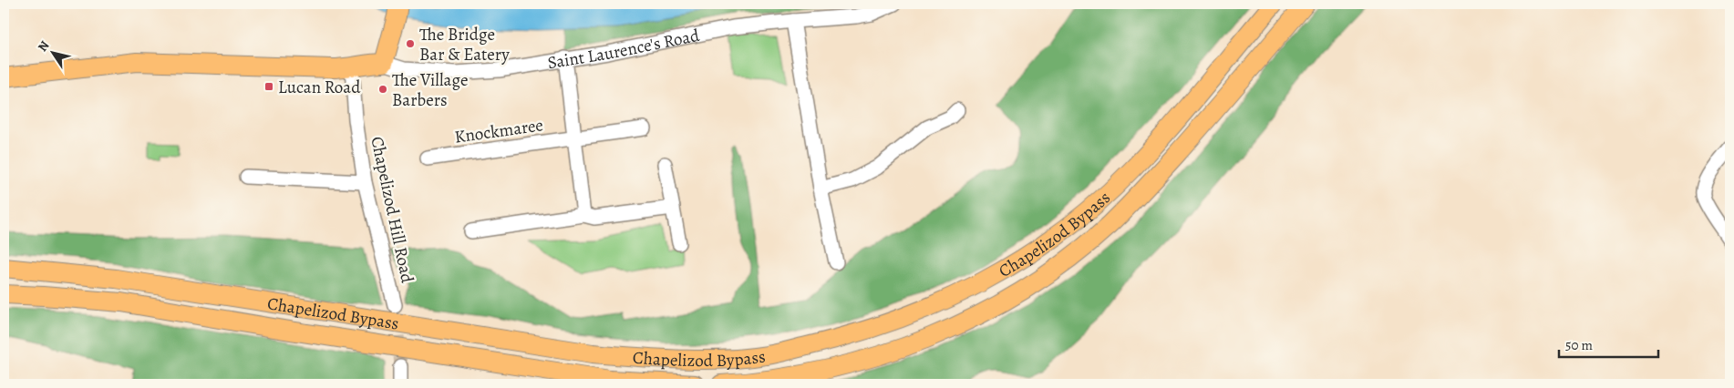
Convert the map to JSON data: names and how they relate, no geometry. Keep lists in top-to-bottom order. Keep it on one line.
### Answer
{"streets":{"main road":["Saint Laurence's Road","Chapelizod Bypass"],"street":["Knockmaree","Chapelizod Hill Road"]},"crossings":[["Saint Laurence's Road","Chapelizod Hill Road"]],"places":{"other":["The Bridge Bar & Eatery","The Village Barbers"],"transit":["Lucan Road"]},"scale_bar":"50 m","north":"top left"}
